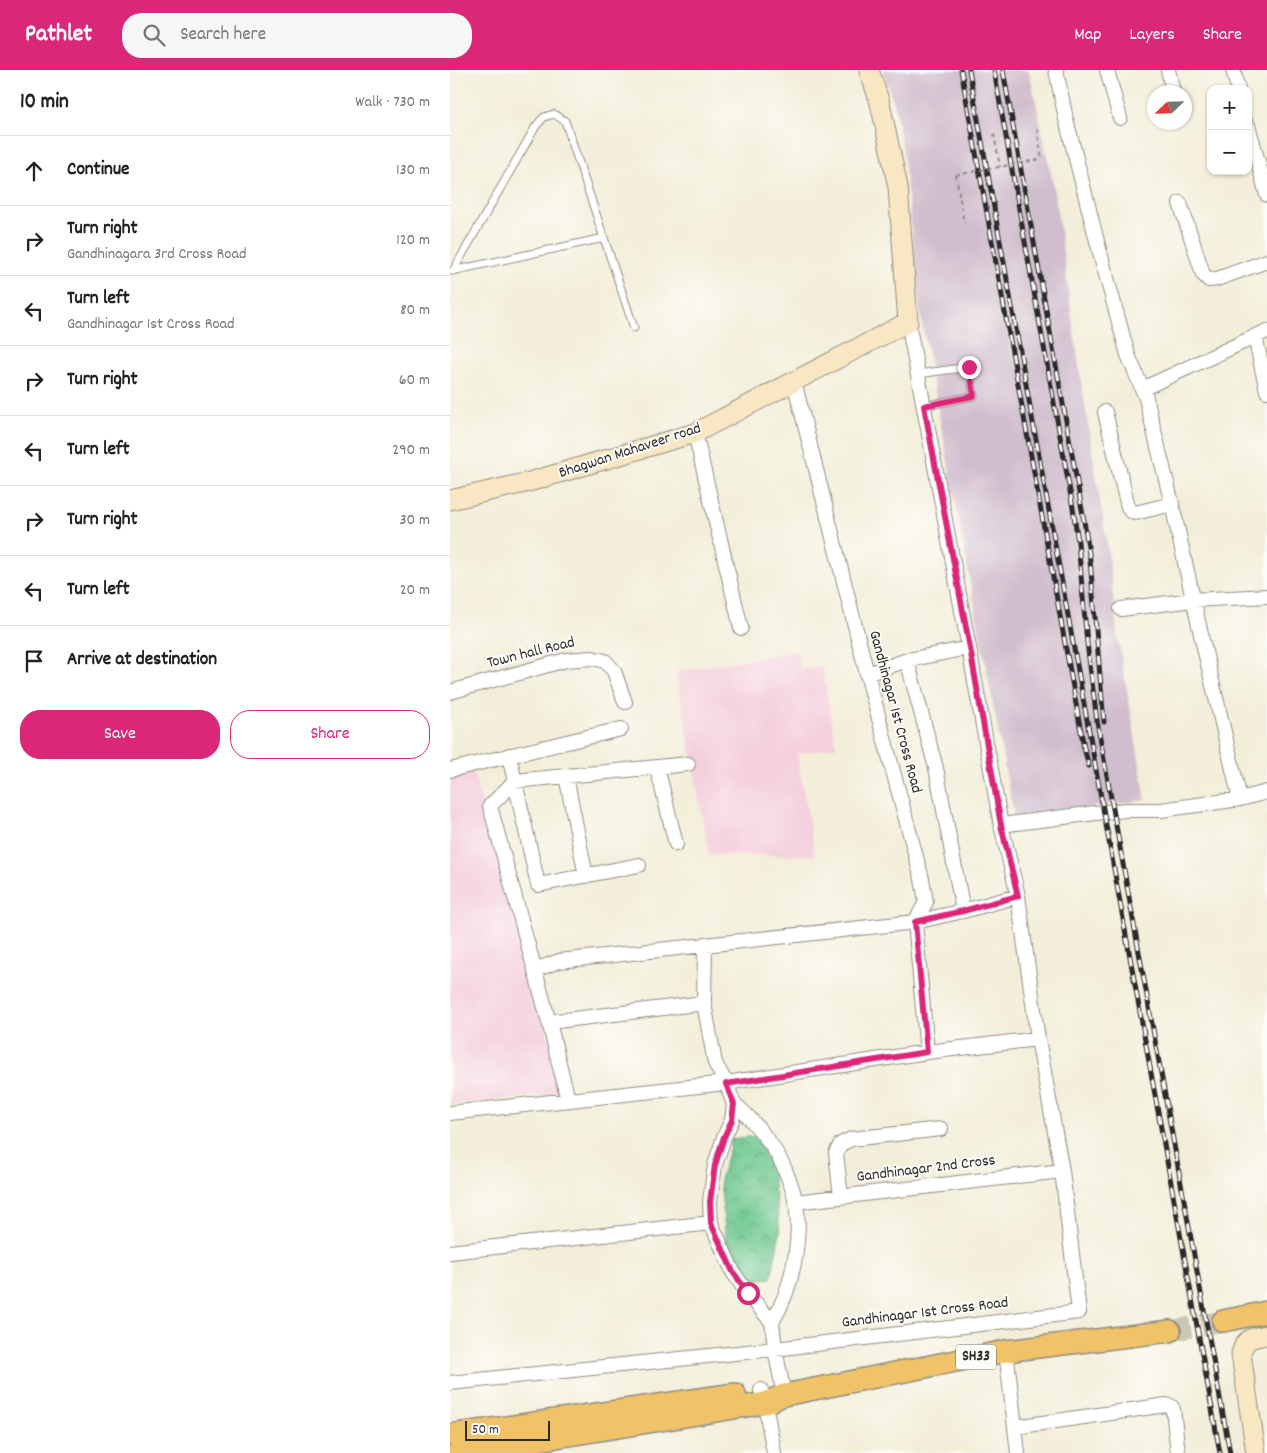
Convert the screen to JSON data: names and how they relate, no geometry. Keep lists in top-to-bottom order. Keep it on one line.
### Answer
{"streets":{"main road":["SH33"],"street":["Bhagwan Mahaveer road","Town hall Road","Gandhinagar 1st Cross Road","Gandhinagar 2nd Cross"]},"crossings":[["Bhagwan Mahaveer road","Gandhinagar 1st Cross Road"],["Gandhinagar 1st Cross Road","Gandhinagar 2nd Cross"]],"scale_bar":"50 m","north":"bottom left","page":{"header":"Pathlet","search":"Search here","nav":["Map","Layers","Share"],"heading":["10 min","Walk · 730 m"],"map_buttons":["+","−"],"list":[["Continue","130 m"],["Turn right","Gandhinagara 3rd Cross Road","120 m"],["Turn left","Gandhinagar 1st Cross Road","80 m"],["Turn right","60 m"],["Turn left","290 m"],["Turn right","30 m"],["Turn left","20 m"],"Arrive at destination"],"buttons":["Save","Share"],"scale":"50 m"}}
